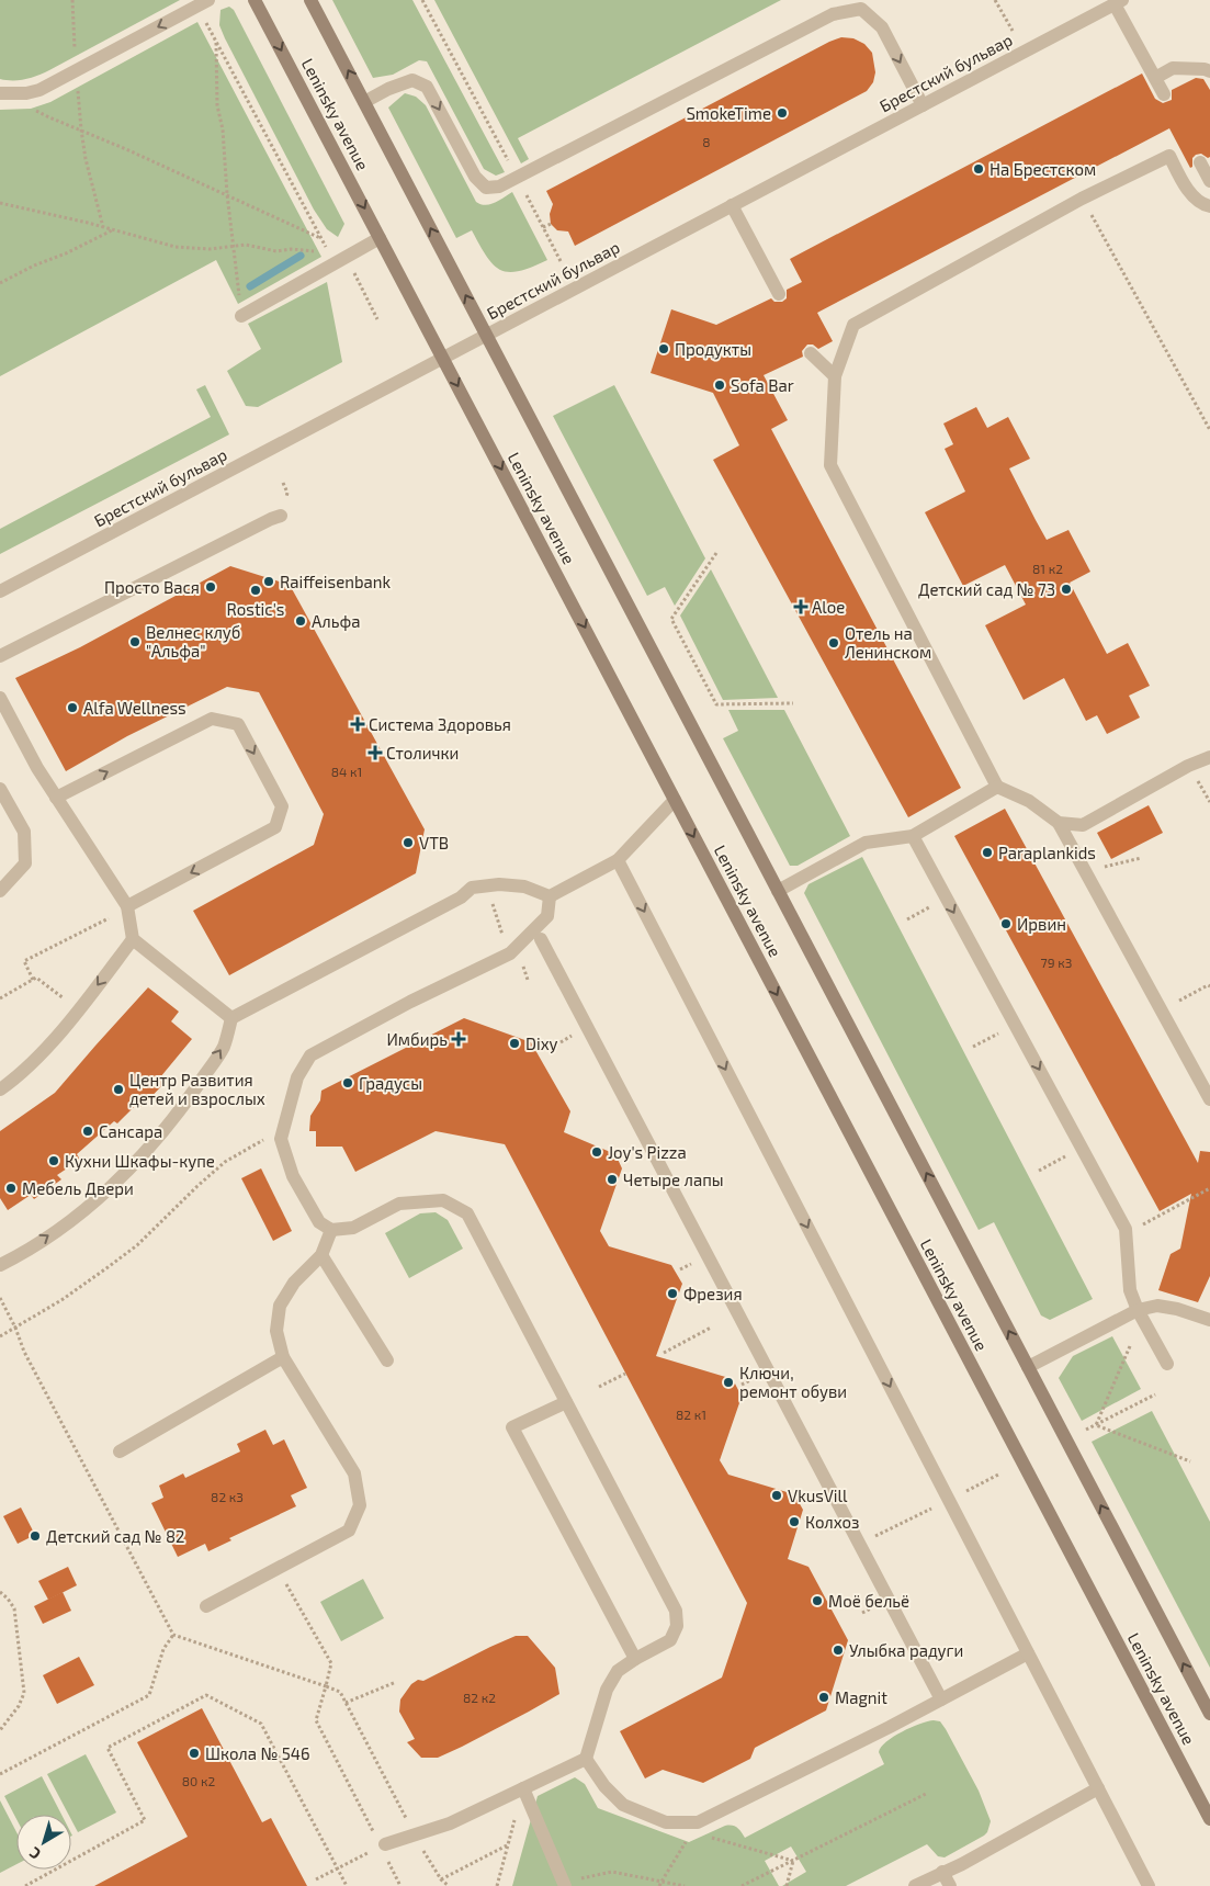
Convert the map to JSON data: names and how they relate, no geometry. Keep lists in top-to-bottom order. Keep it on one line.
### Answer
{"streets":{"main road":["Leninsky avenue"],"street":["Брестский бульвар"]},"crossings":[["Брестский бульвар","Leninsky avenue"]],"places":{"other":["SmokeTime","На Брестском","Продукты","Sofa Bar","Raiffeisenbank","Просто Вася","Детский сад № 73","Rostic's","Альфа","Велнес клуб \"Альфа\"","Отель на Ленинском","Alfa Wellness","VTB","Paraplankids","Ирвин","Dixy","Градусы","Центр Развития детей и взрослых","Сансара","Joy's Pizza","Кухни Шкафы-купе","Четыре лапы","Мебель Двери","Фрезия","Ключи, ремонт обуви","VkusVill","Колхоз","Детский сад № 82","Моё бельё","Улыбка радуги","Magnit","Школа № 546"],"health":["Aloe","Система Здоровья","Столички","Имбирь"]},"house_numbers":["8","81 к2","84 к1","79 к3","82 к1","82 к3","82 к2","80 к2"],"north":"bottom left"}
